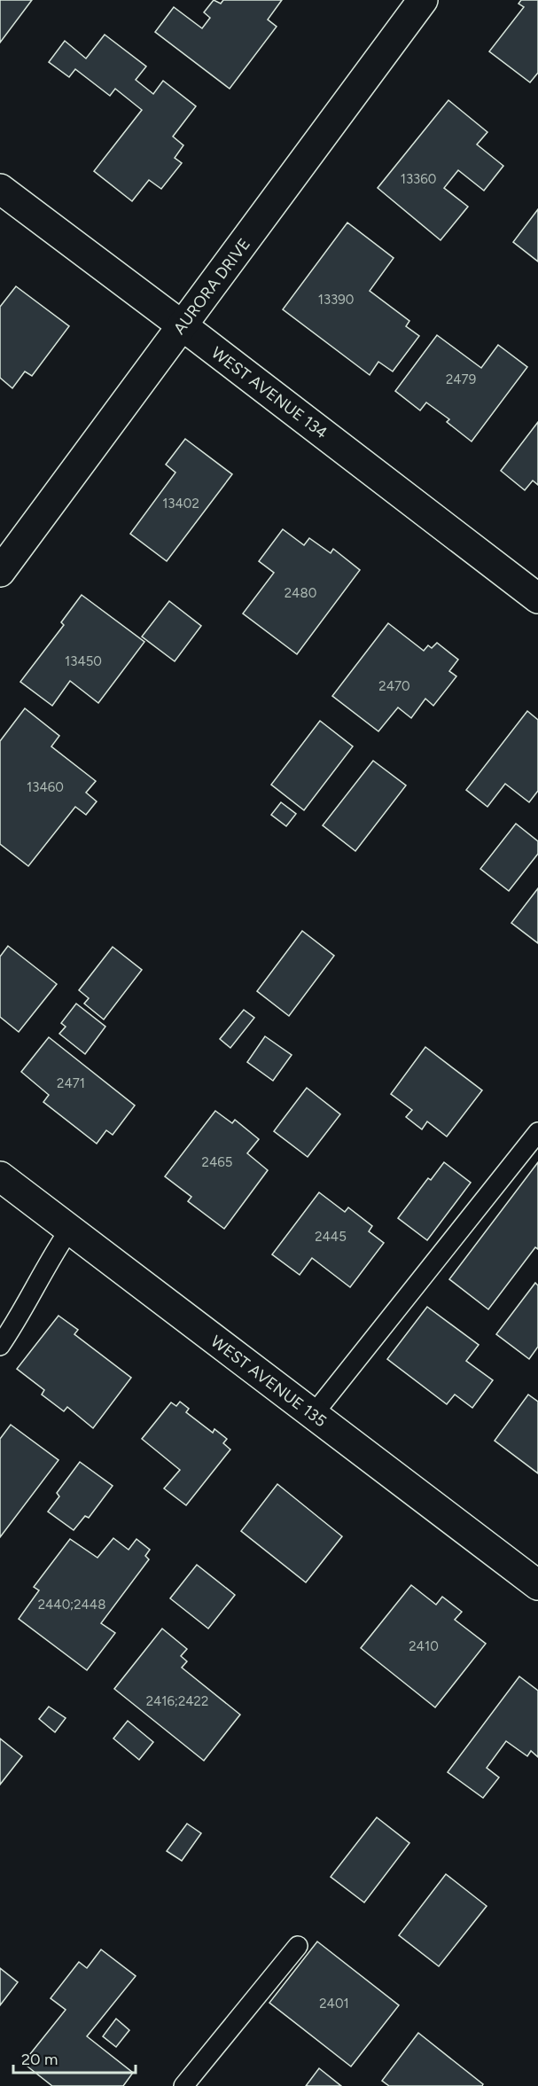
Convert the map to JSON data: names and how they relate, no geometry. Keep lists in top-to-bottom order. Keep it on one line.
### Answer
{"streets":{"street":["AURORA DRIVE","WEST AVENUE 134","WEST AVENUE 135"]},"crossings":[["AURORA DRIVE","WEST AVENUE 134"]],"house_numbers":["13360","13390","2479","13402","2480","13450","2470","13460","2471","2465","2445","2440;2448","2410","2416;2422","2401"],"scale_bar":"20 m"}
